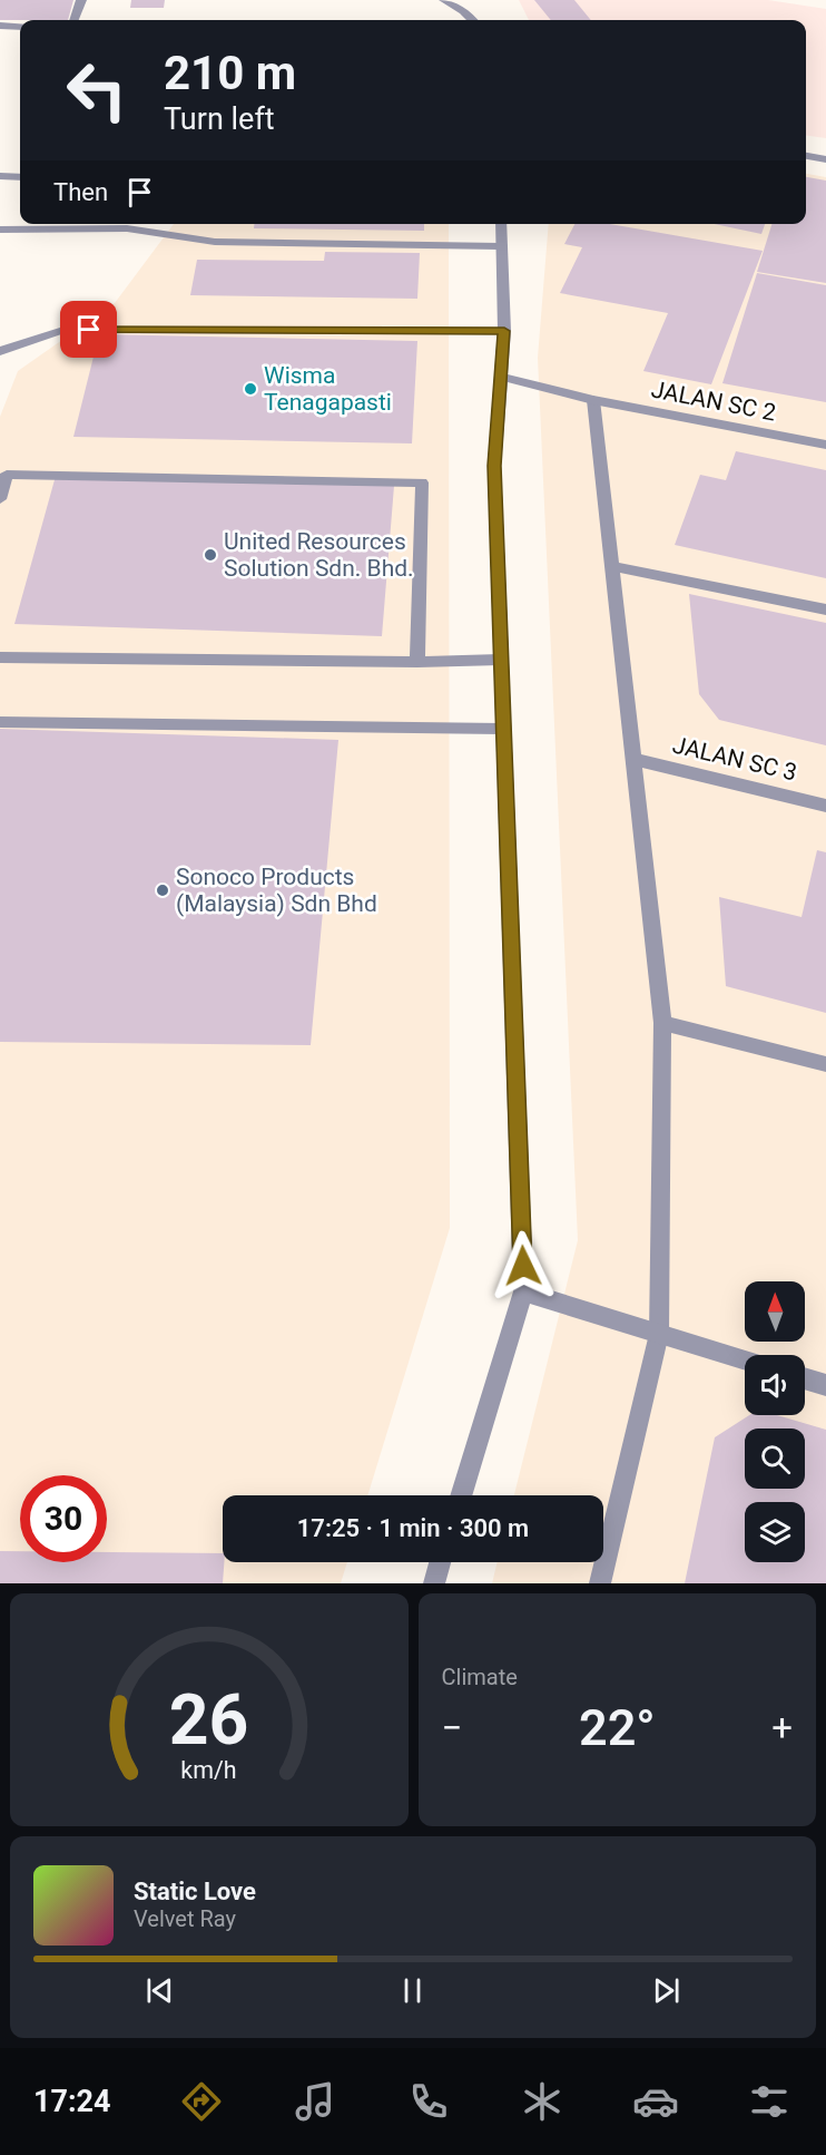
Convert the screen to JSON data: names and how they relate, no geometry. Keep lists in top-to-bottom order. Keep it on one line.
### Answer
{"streets":{"street":["JALAN SC 2","JALAN SC 3"]},"places":["Wisma Tenagapasti","United Resources Solution Sdn. Bhd.","Sonoco Products (Malaysia) Sdn Bhd"],"north":"top","page":{"turn":["210 m","Turn left"],"then":"Then","limit":"30","trip":"17:25 · 1 min · 300 m","tile":"Climate","heat":["−","22°","+"],"song":["Static Love","Velvet Ray"],"tabs":"17:24","gauge":["26","km/h"]}}
